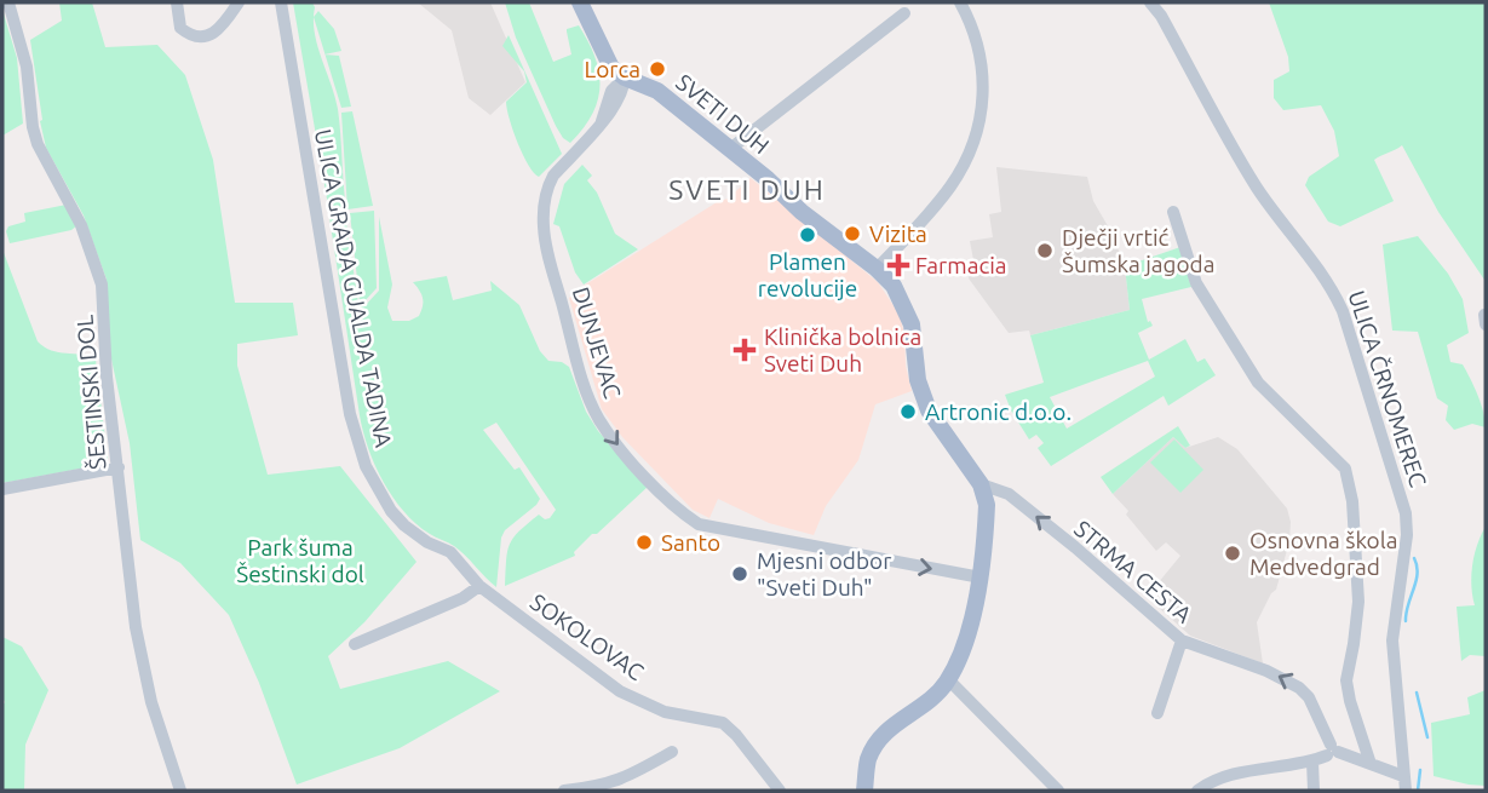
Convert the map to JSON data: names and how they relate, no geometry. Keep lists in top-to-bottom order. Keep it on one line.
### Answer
{"streets":{"main road":["SVETI DUH"],"street":["ULICA GRADA GUALDA TADINA","DUNJEVAC","ULICA ČRNOMEREC","ŠESTINSKI DOL","STRMA CESTA","SOKOLOVAC"]},"crossings":[["SVETI DUH","DUNJEVAC"],["SVETI DUH","STRMA CESTA"],["ULICA GRADA GUALDA TADINA","SOKOLOVAC"]],"one_way":["STRMA CESTA"],"districts":["SVETI DUH"],"parks":["Park šuma Šestinski dol"],"places":{"other":["Lorca","Vizita","Plamen revolucije","Dječji vrtić Šumska jagoda","Artronic d.o.o.","Santo","Osnovna škola Medvedgrad","Mjesni odbor \"Sveti Duh\""],"health":["Farmacia","Klinička bolnica Sveti Duh"]}}
